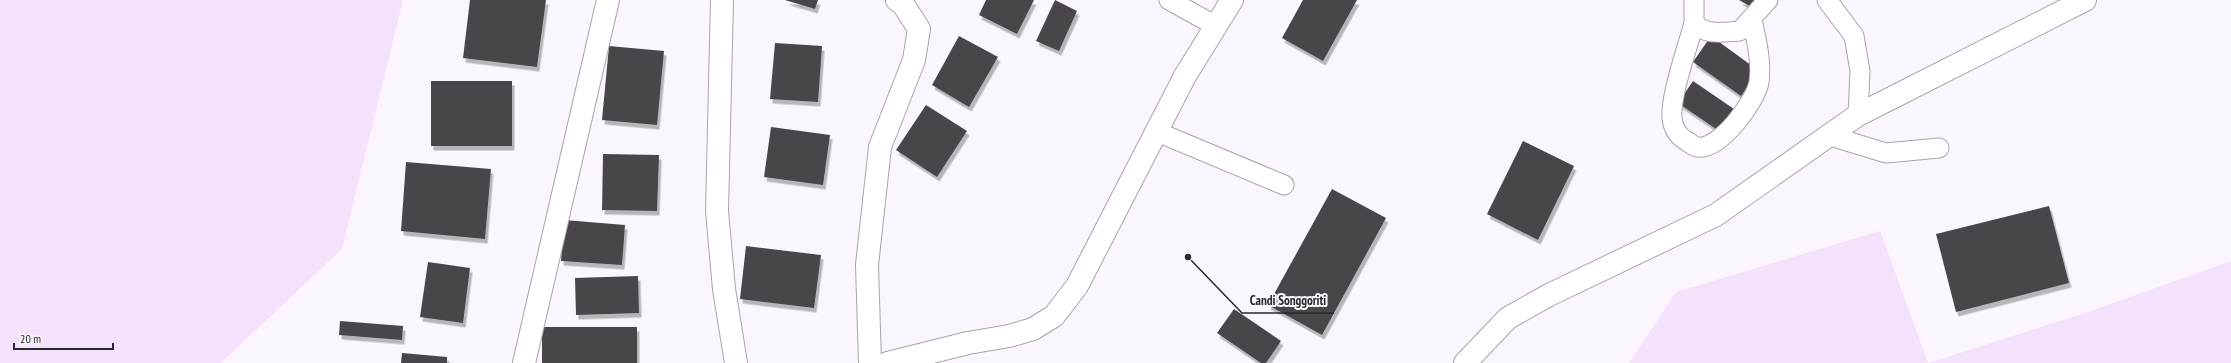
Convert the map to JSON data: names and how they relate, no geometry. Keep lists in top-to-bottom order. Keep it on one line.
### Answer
{"places":["Candi Songgoriti"],"scale_bar":"20 m"}
